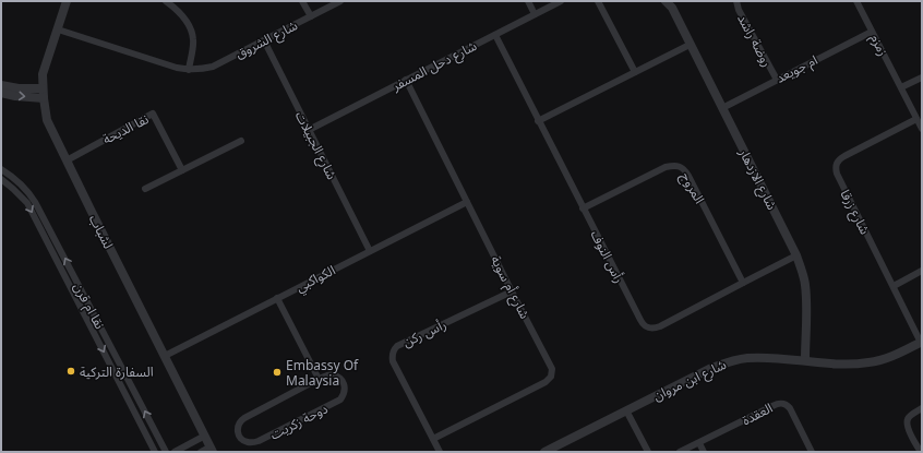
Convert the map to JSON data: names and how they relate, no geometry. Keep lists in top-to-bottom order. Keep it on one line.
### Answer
{"streets":{"street":["شارع الشروق","روضة راشد","زمزم","شارع دحل المسفر","ام جويعد","نقا الديحة","شارع الجبيلات","شارع الازدهار","المروج","شارع زرقا","لشباب","رأس النوف","الكواكبي","شارع أم سوية","نقا ام قرن","رأس ركن","شارع ابن مروان","العقدة","دوحة زكريت"]},"crossings":[["شارع الشروق","شارع الجبيلات"],["شارع الشروق","لشباب"],["روضة راشد","ام جويعد"],["زمزم","ام جويعد"],["زمزم","شارع زرقا"],["شارع دحل المسفر","شارع الجبيلات"],["شارع دحل المسفر","رأس النوف"],["شارع دحل المسفر","شارع أم سوية"],["ام جويعد","شارع الازدهار"],["نقا الديحة","لشباب"],["شارع الجبيلات","الكواكبي"],["شارع الازدهار","رأس النوف"],["شارع الازدهار","شارع ابن مروان"],["المروج","رأس النوف"],["شارع زرقا","شارع ابن مروان"],["لشباب","الكواكبي"],["الكواكبي","شارع أم سوية"],["شارع أم سوية","رأس ركن"]],"places":["السفارة التركية","Embassy Of Malaysia"]}
